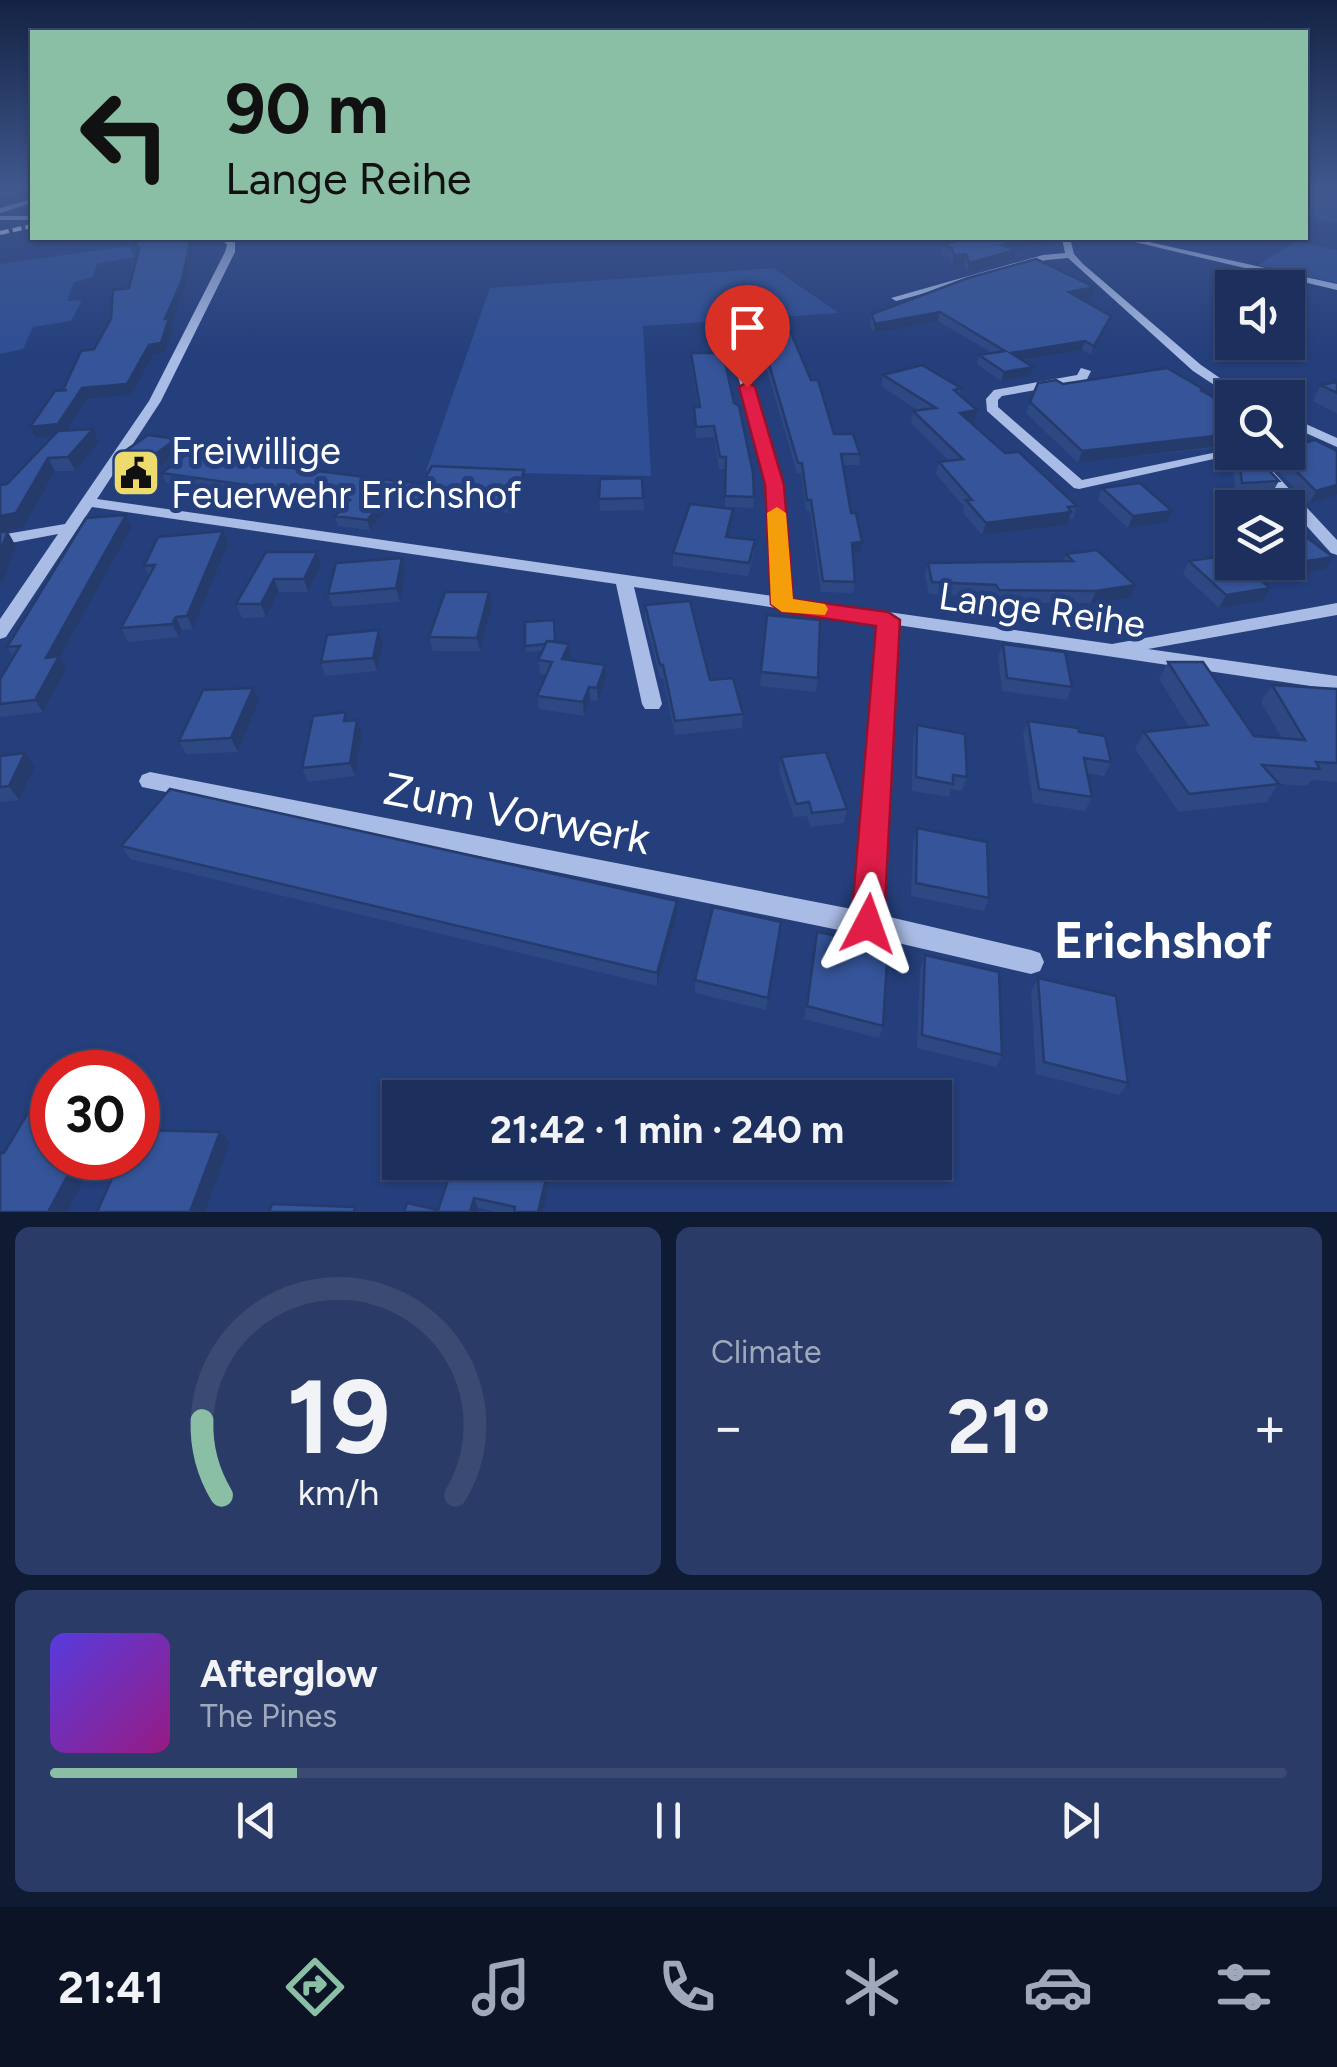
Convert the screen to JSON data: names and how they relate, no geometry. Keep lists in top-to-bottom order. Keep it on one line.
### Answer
{"streets":{"street":["Lange Reihe","Zum Vorwerk"]},"districts":["Erichshof"],"places":{"public building":["Freiwillige Feuerwehr Erichshof"]},"page":{"turn":["90 m","Lange Reihe"],"limit":"30","trip":"21:42 · 1 min · 240 m","tile":"Climate","heat":["−","21°","+"],"song":["Afterglow","The Pines"],"tabs":"21:41","gauge":["19","km/h"]}}
